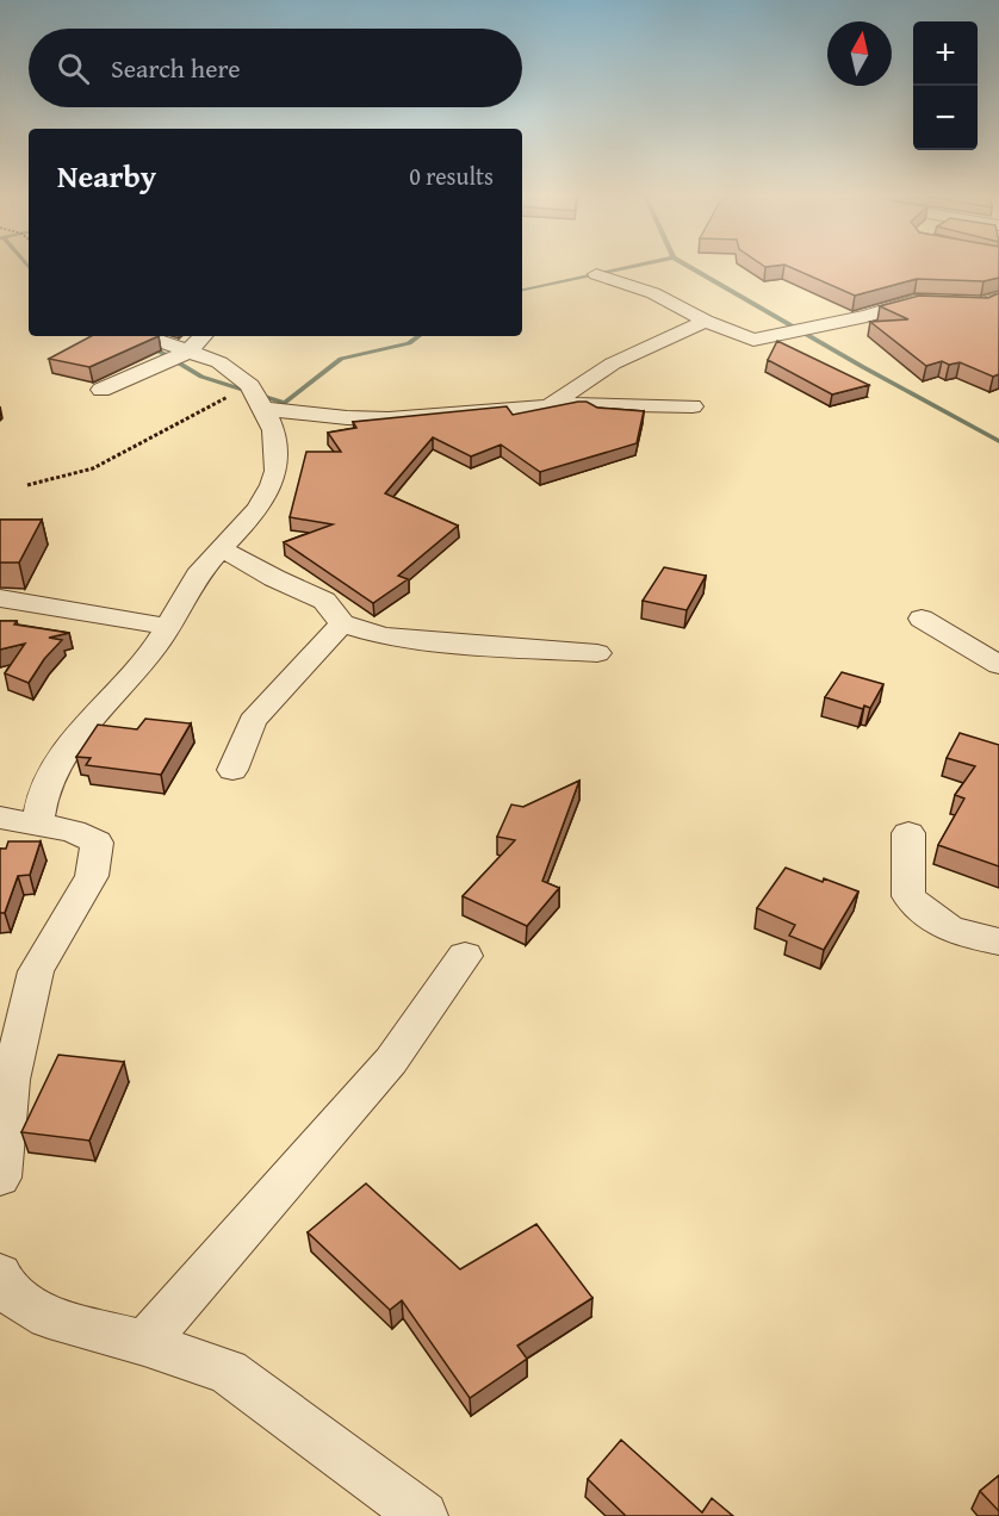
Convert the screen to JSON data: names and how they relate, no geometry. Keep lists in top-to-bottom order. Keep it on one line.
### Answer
{"north":"top","page":{"map_buttons":["+","−"],"search":"Search here","heading":["Nearby","0 results"]}}
